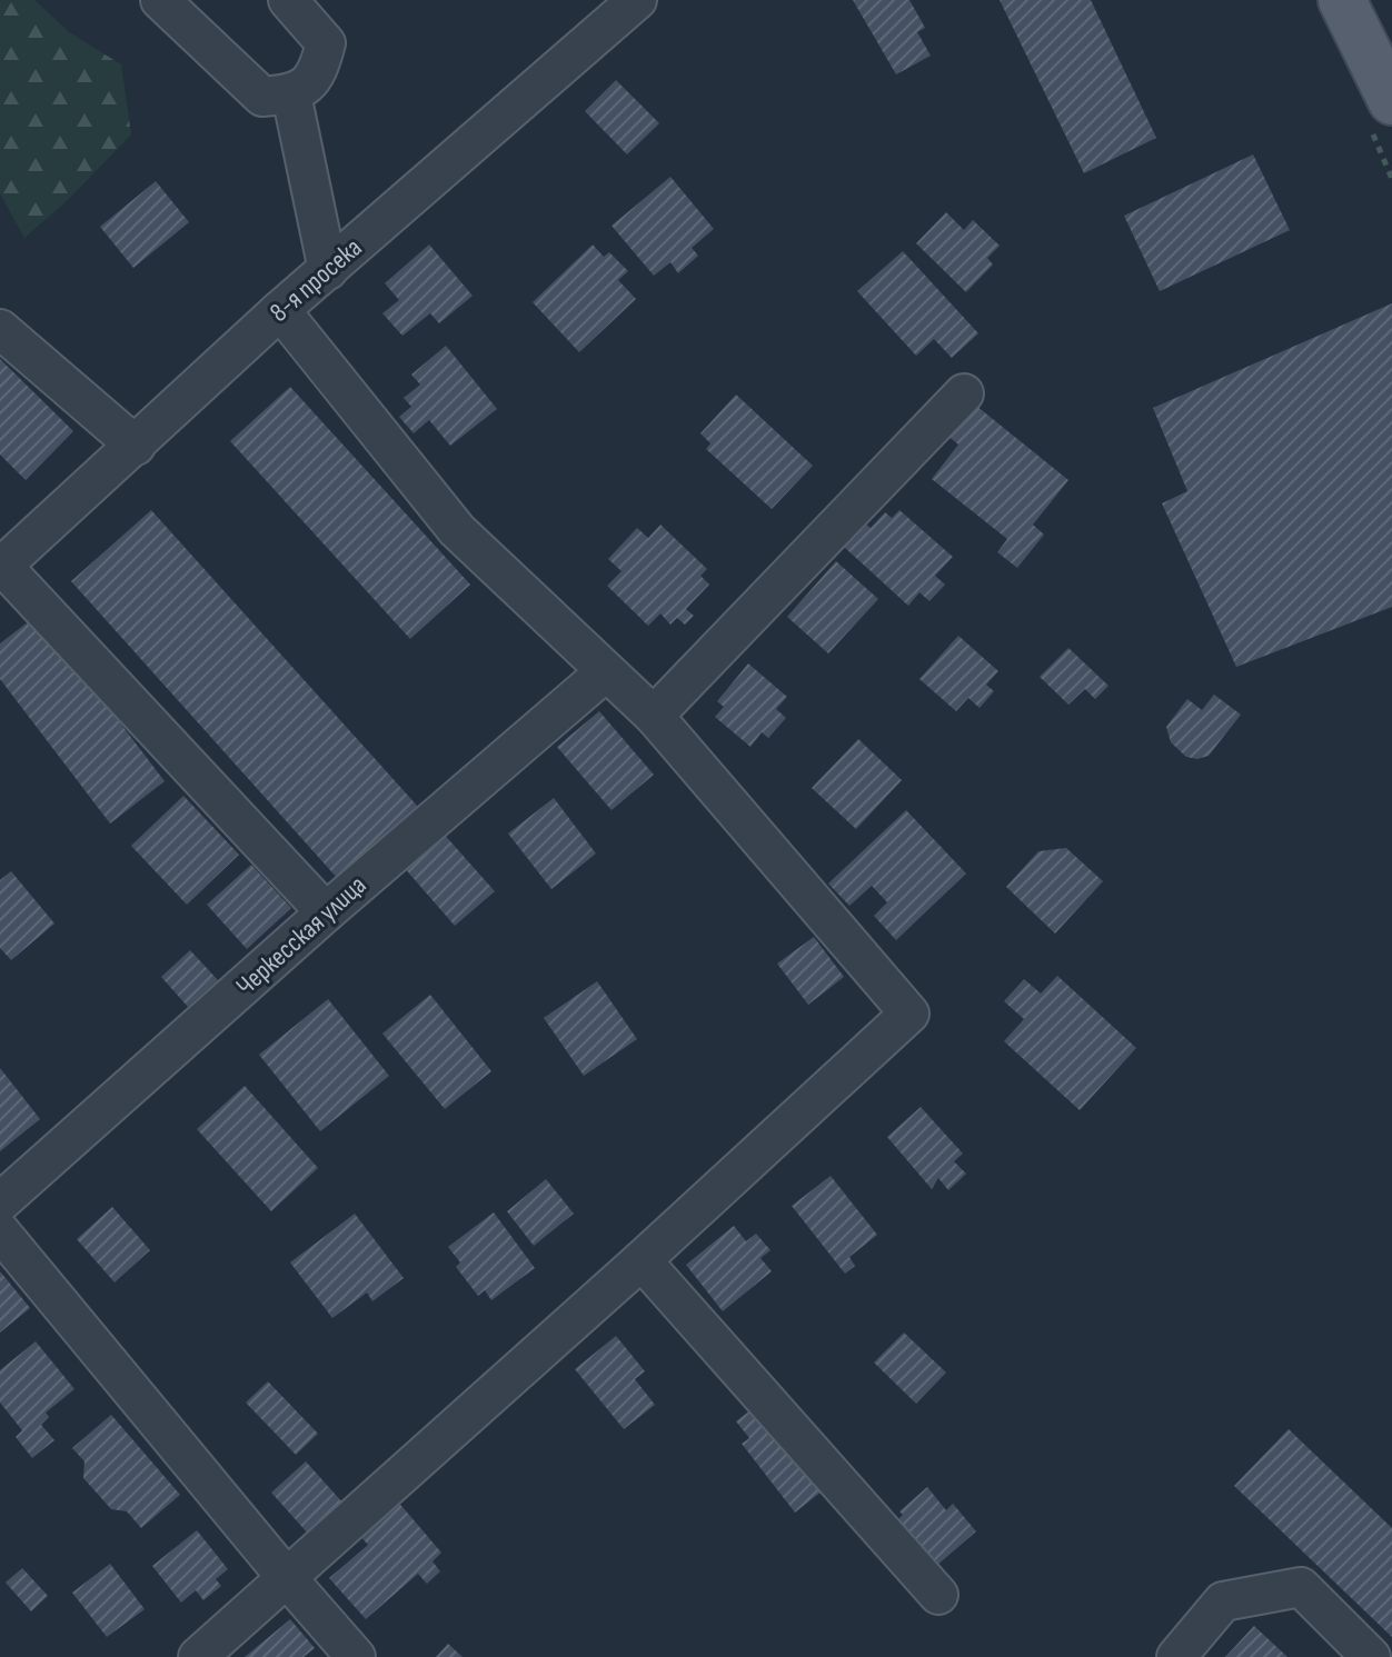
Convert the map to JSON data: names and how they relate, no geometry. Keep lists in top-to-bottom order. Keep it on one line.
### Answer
{"streets":{"street":["8-я просека","Черкесская улица"]}}
